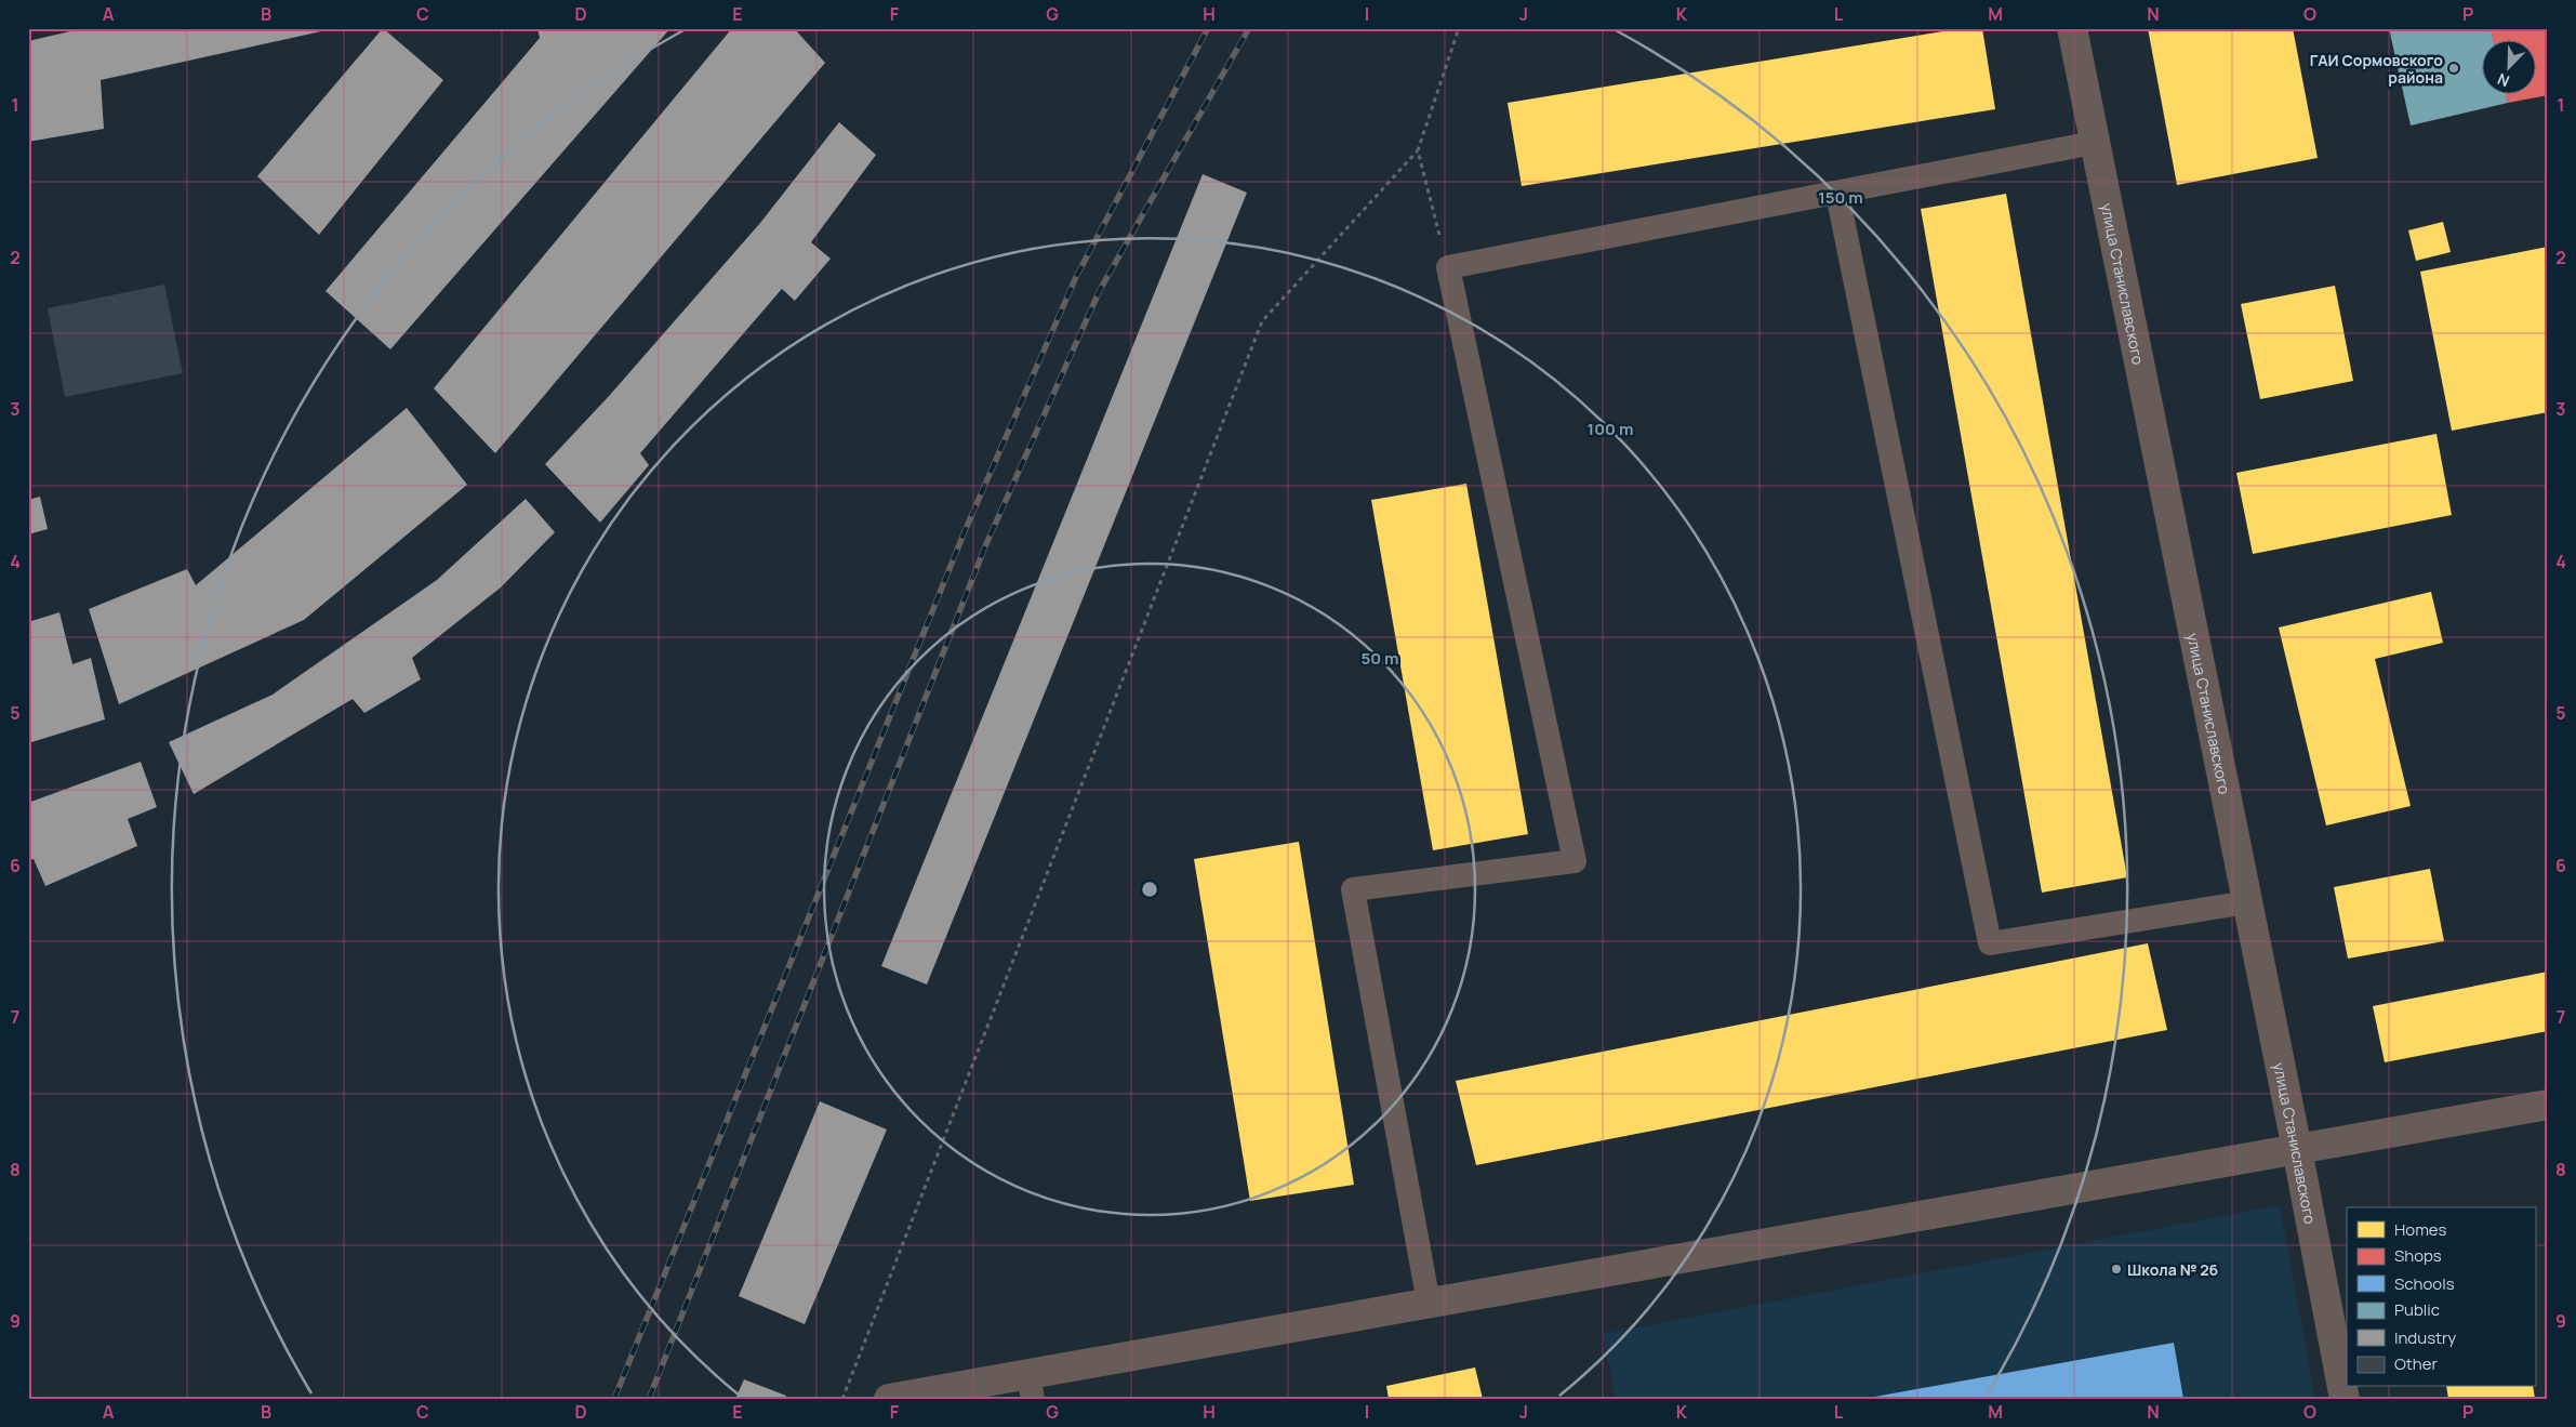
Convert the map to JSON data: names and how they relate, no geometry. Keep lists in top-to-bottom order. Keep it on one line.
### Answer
{"streets":{"street":["улица Станиславского"]},"places":["ГАИ Сормовского района","Школа № 26"],"legend":["Homes","Shops","Schools","Public","Industry","Other"],"north":"bottom left","grid":{"columns":["A","B","C","D","E","F","G","H","I","J","K","L","M","N","O","P"],"rows":["1","2","3","4","5","6","7","8","9"]},"rings":["150 m","100 m","50 m"]}
